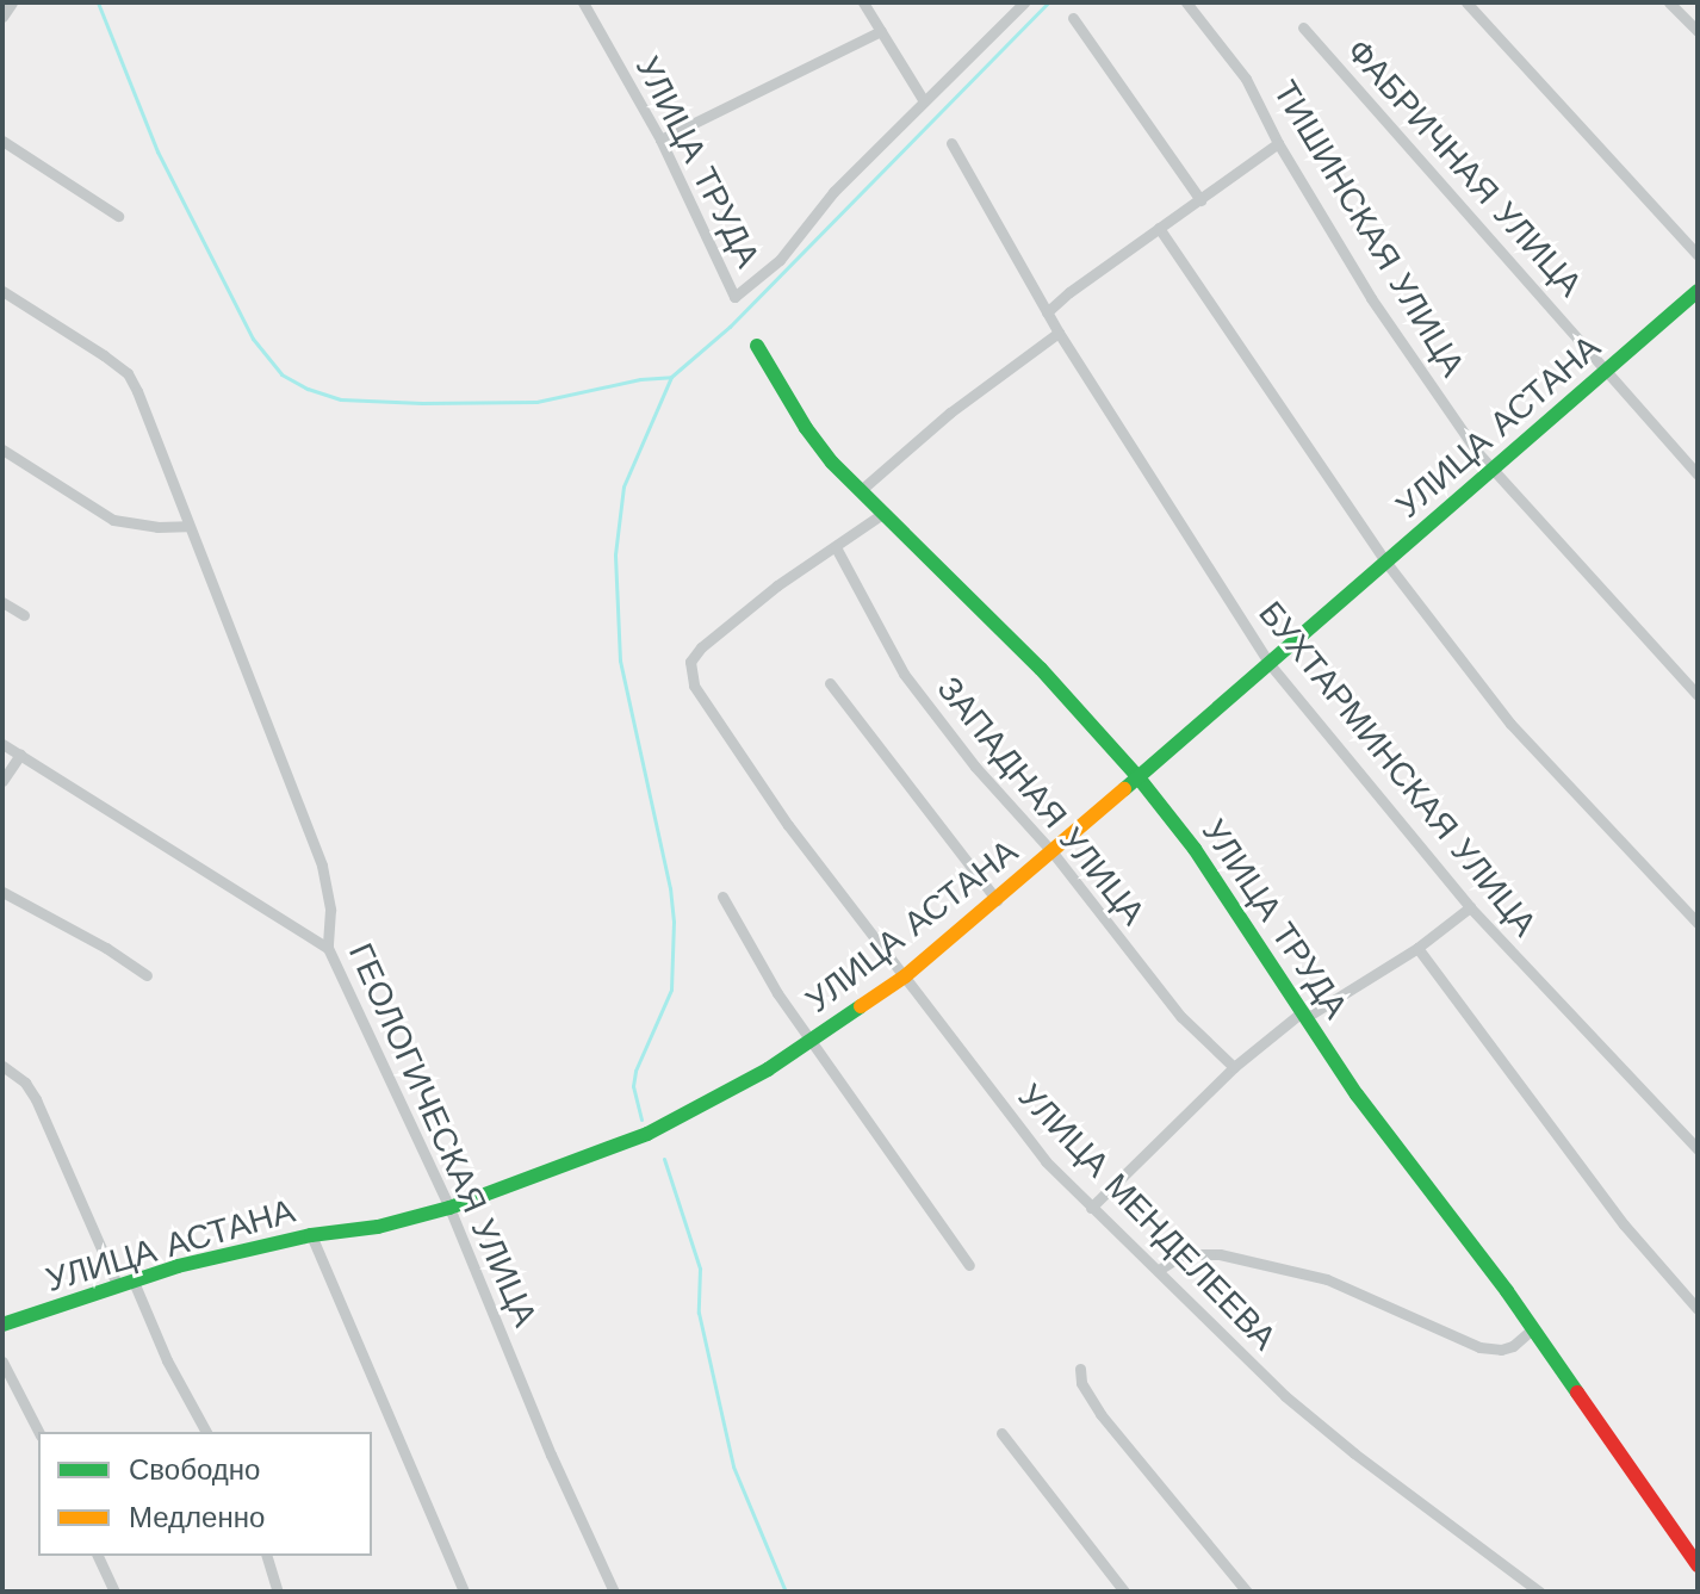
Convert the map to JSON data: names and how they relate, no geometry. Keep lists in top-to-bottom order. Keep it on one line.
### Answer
{"streets":{"street":["УЛИЦА ТРУДА","ФАБРИЧНАЯ УЛИЦА","ТИШИНСКАЯ УЛИЦА","УЛИЦА АСТАНА","БУХТАРМИНСКАЯ УЛИЦА","ЗАПАДНАЯ УЛИЦА","ГЕОЛОГИЧЕСКАЯ УЛИЦА","УЛИЦА МЕНДЕЛЕЕВА"]},"crossings":[["УЛИЦА ТРУДА","УЛИЦА АСТАНА"],["ФАБРИЧНАЯ УЛИЦА","УЛИЦА АСТАНА"],["ТИШИНСКАЯ УЛИЦА","УЛИЦА АСТАНА"],["УЛИЦА АСТАНА","БУХТАРМИНСКАЯ УЛИЦА"],["УЛИЦА АСТАНА","ЗАПАДНАЯ УЛИЦА"],["УЛИЦА АСТАНА","ГЕОЛОГИЧЕСКАЯ УЛИЦА"],["УЛИЦА АСТАНА","УЛИЦА МЕНДЕЛЕЕВА"],["ЗАПАДНАЯ УЛИЦА","УЛИЦА МЕНДЕЛЕЕВА"]],"legend":["Свободно","Медленно"]}
